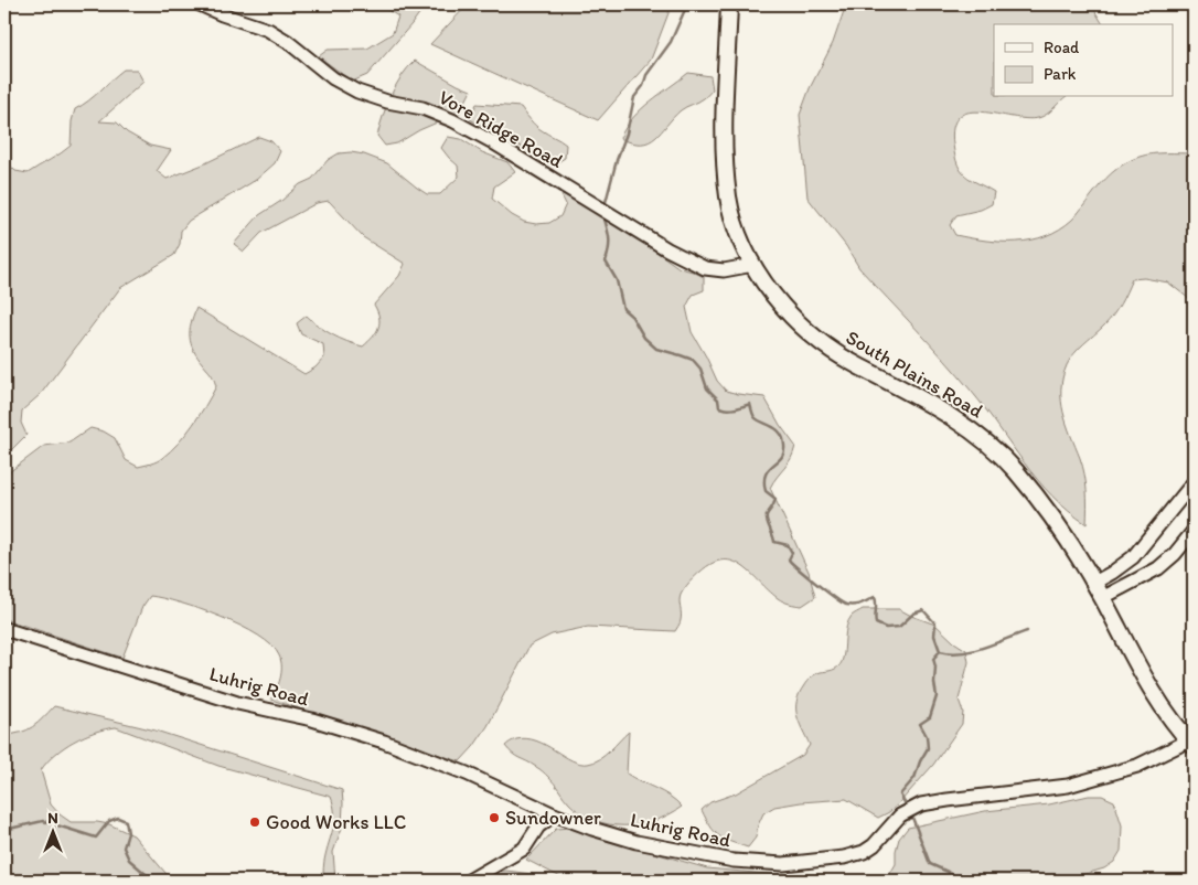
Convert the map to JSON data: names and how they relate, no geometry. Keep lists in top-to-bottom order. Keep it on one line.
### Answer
{"streets":{"main road":["South Plains Road"],"street":["Vore Ridge Road","Luhrig Road"]},"crossings":[["Vore Ridge Road","South Plains Road"],["South Plains Road","Luhrig Road"]],"places":["Sundowner","Good Works LLC"],"legend":["Road","Park"],"north":"top"}
